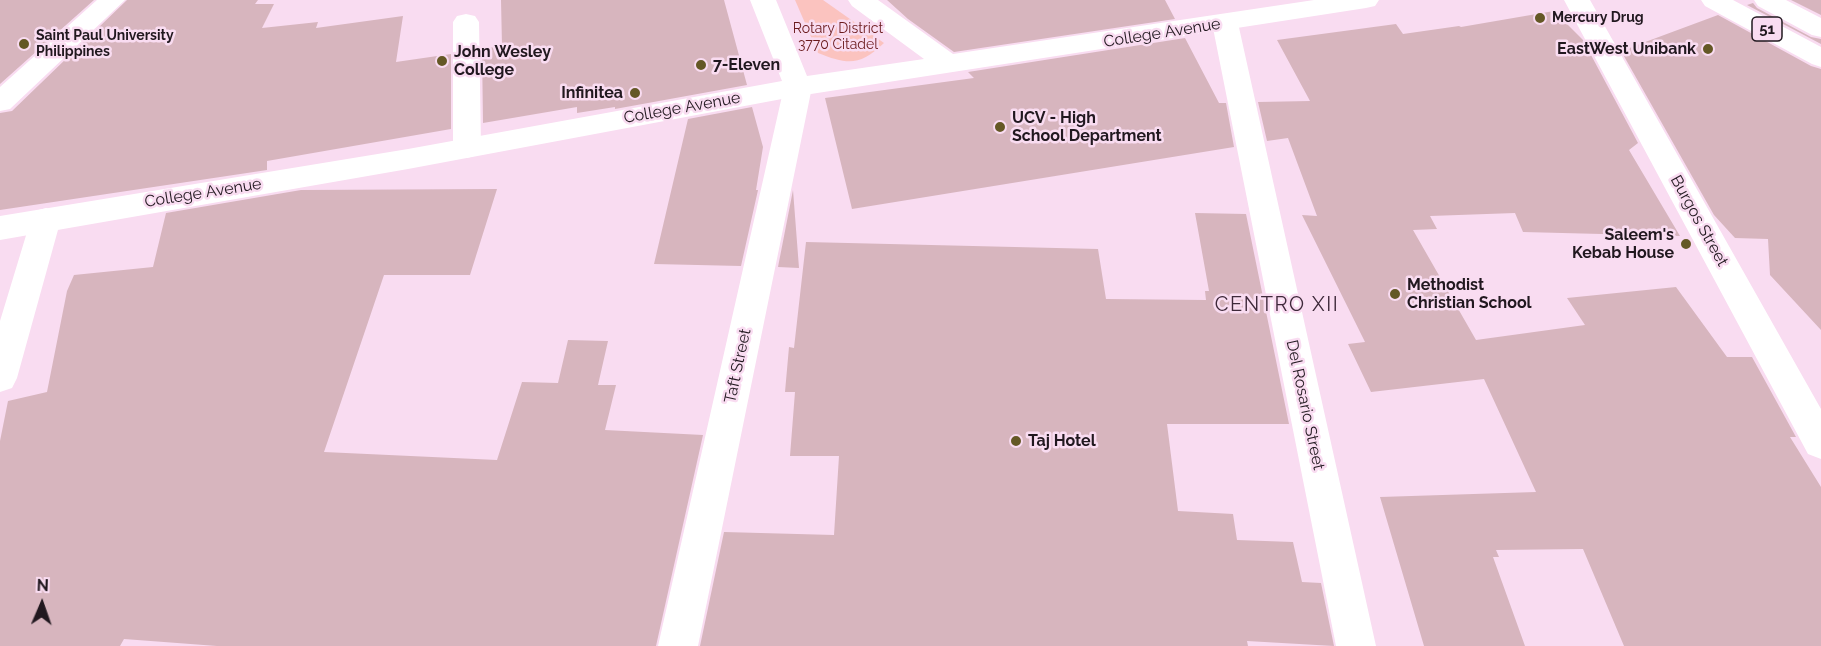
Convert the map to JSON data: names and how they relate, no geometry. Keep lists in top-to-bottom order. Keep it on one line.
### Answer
{"streets":{"street":["51","College Avenue","Burgos Street","Taft Street","Del Rosario Street"]},"crossings":[["College Avenue","Taft Street"],["College Avenue","Del Rosario Street"]],"districts":["CENTRO XII"],"parks":["Rotary District 3770 Citadel"],"places":["Mercury Drug","Saint Paul University Philippines","EastWest Unibank","John Wesley College","7-Eleven","Infinitea","UCV - High School Department","Saleem's Kebab House","Methodist Christian School","Taj Hotel"],"north":"top"}
